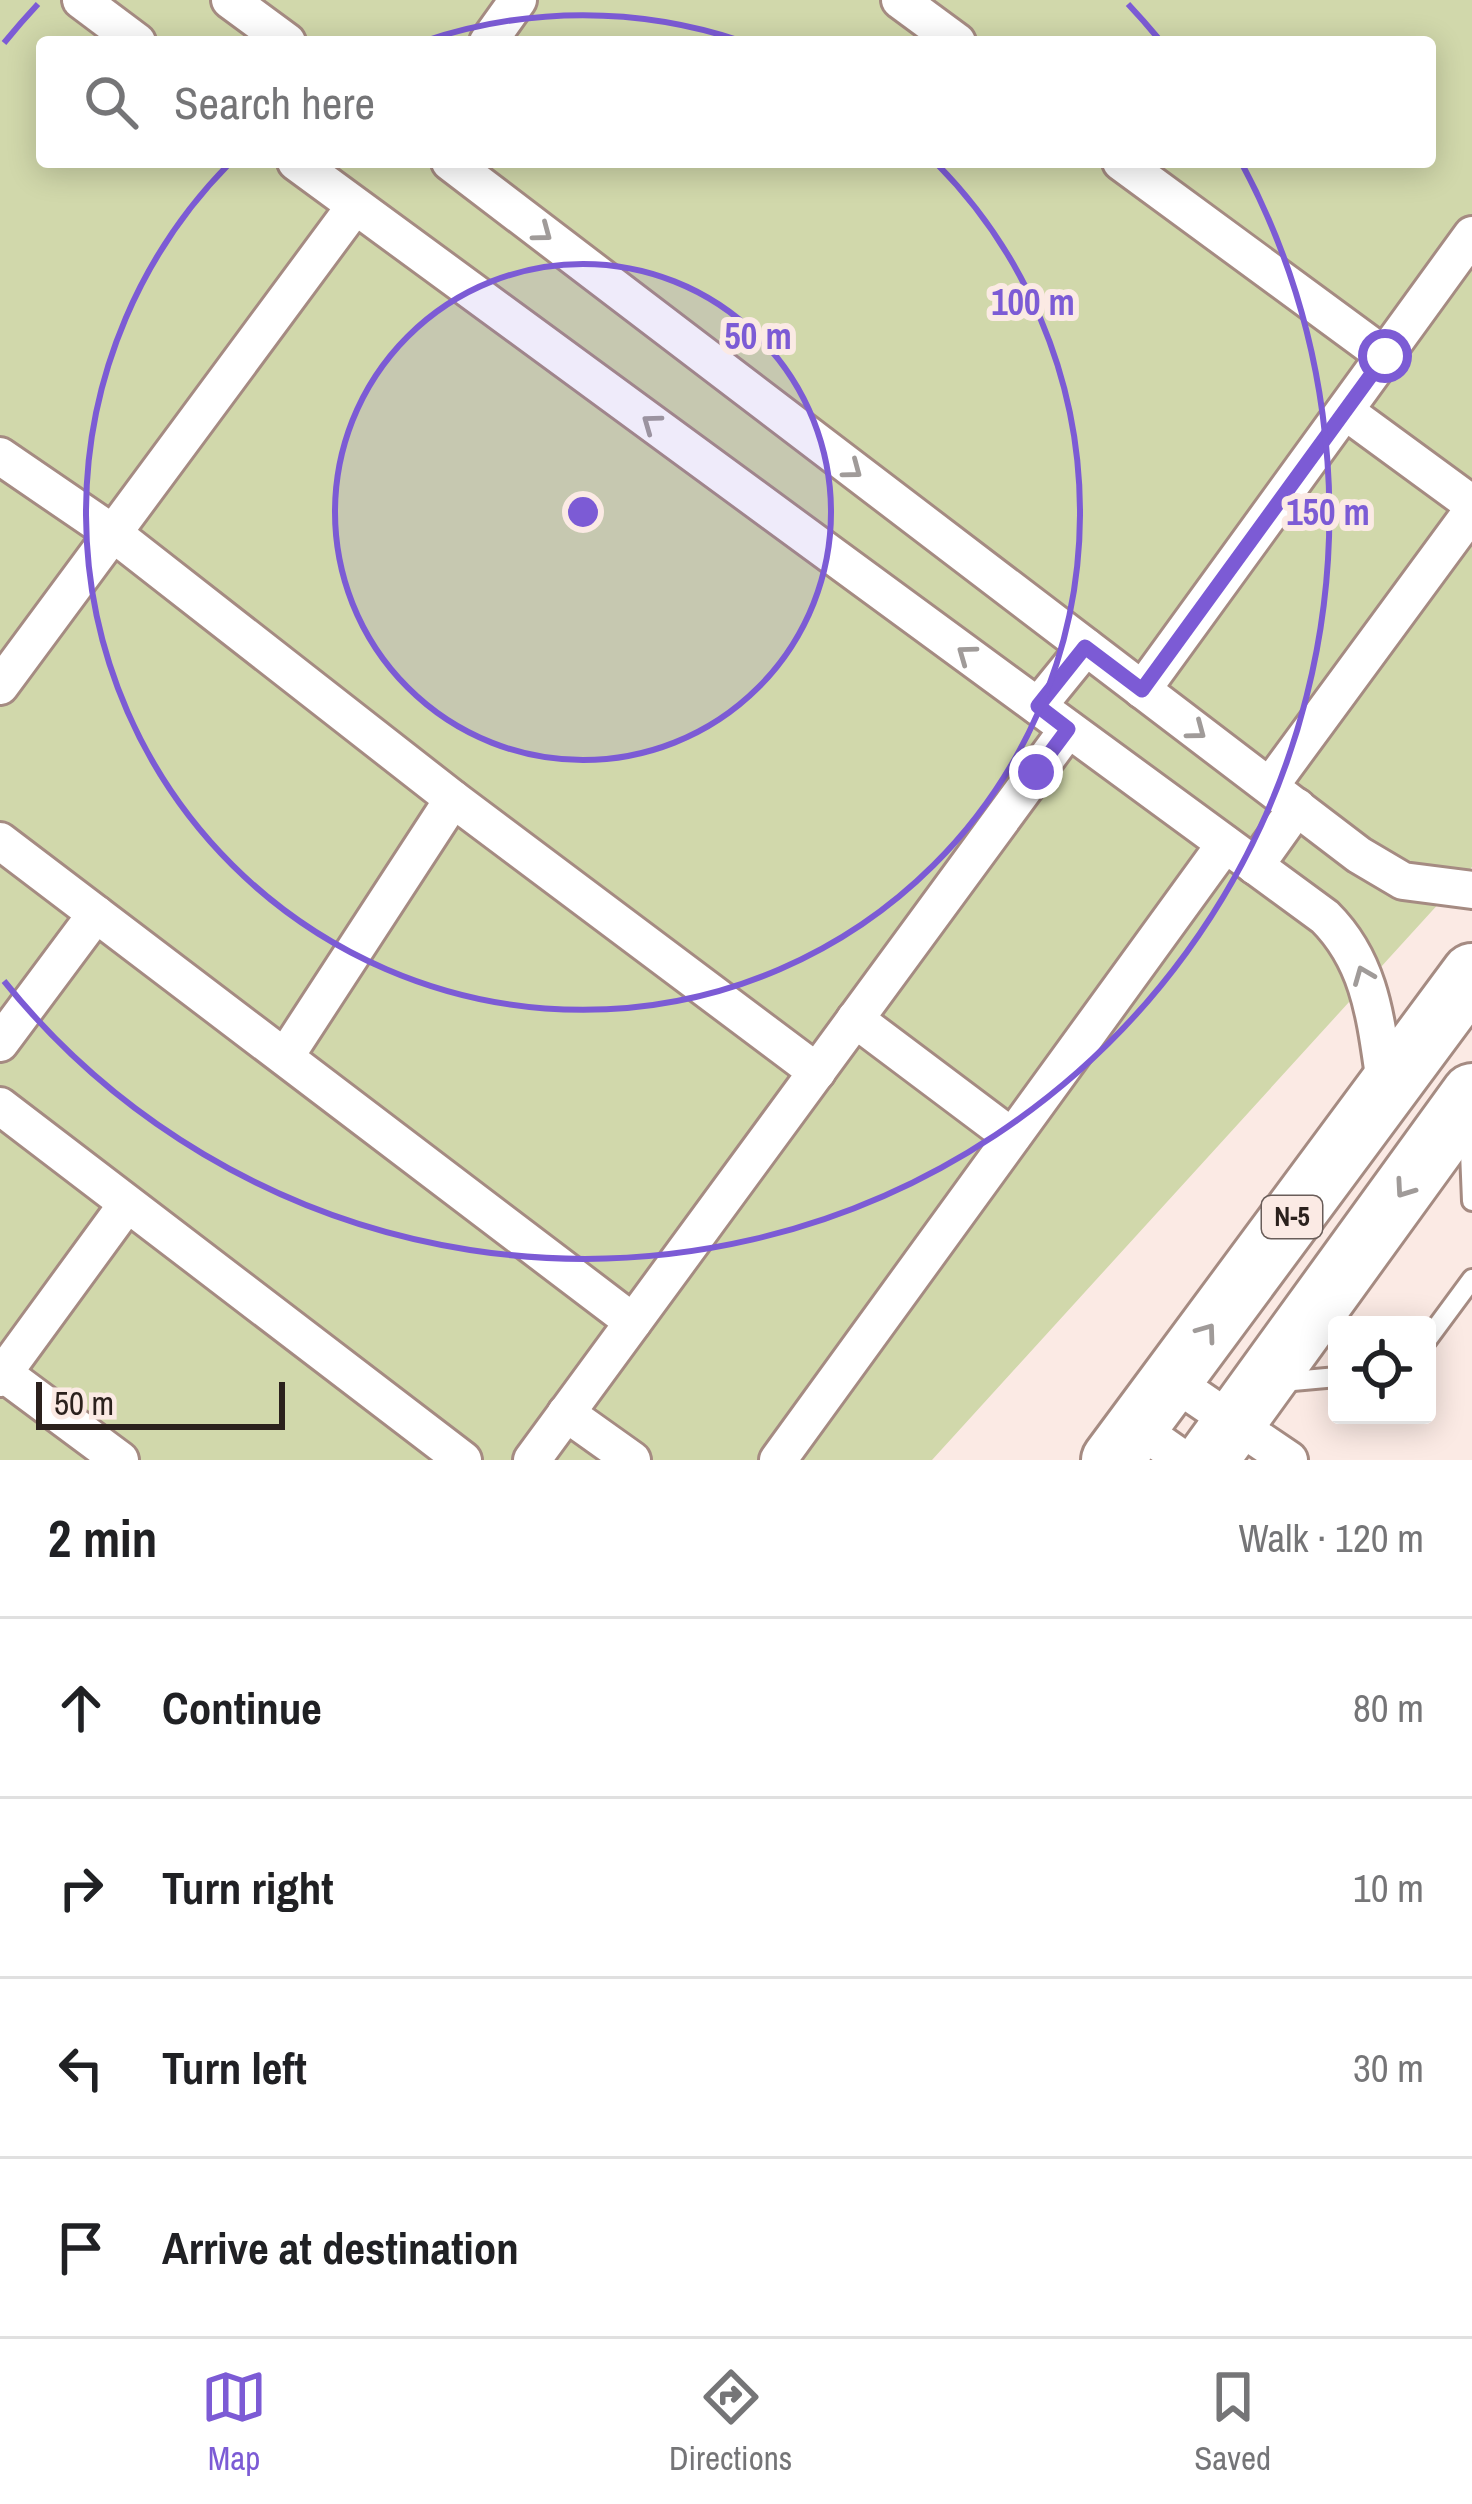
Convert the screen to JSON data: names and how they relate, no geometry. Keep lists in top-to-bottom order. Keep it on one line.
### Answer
{"streets":{"highway":["N-5"]},"scale_bar":"50 m","page":{"search":"Search here","scale":"50 m","heading":["2 min","Walk · 120 m"],"list":[["Continue","80 m"],["Turn right","10 m"],["Turn left","30 m"],"Arrive at destination"],"nav":["Map","Directions","Saved"]},"rings":["100 m","50 m","150 m"]}
